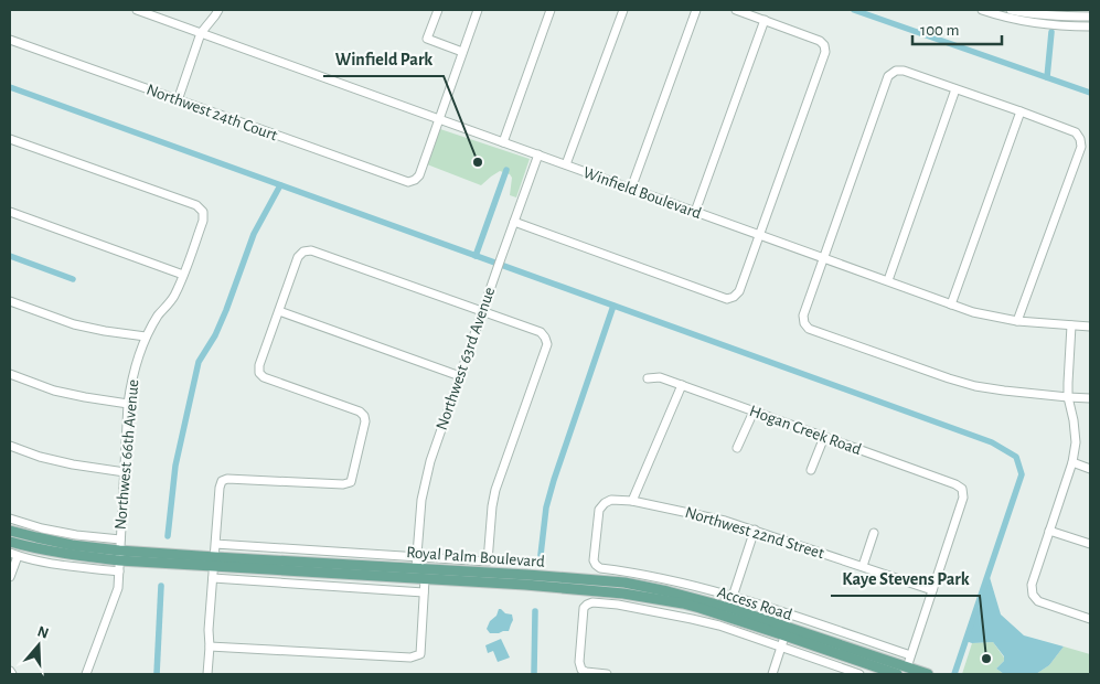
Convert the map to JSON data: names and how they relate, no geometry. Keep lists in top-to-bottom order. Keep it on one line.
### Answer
{"streets":{"main road":["Royal Palm Boulevard"],"street":["Northwest 24th Court","Winfield Boulevard","Northwest 63rd Avenue","Hogan Creek Road","Northwest 66th Avenue","Northwest 22nd Street","Access Road"]},"crossings":[["Northwest 24th Court","Winfield Boulevard"],["Winfield Boulevard","Northwest 63rd Avenue"],["Northwest 63rd Avenue","Royal Palm Boulevard"],["Hogan Creek Road","Northwest 22nd Street"],["Northwest 66th Avenue","Royal Palm Boulevard"],["Northwest 22nd Street","Access Road"]],"places":["Winfield Park","Kaye Stevens Park"],"scale_bar":"100 m","north":"top"}
